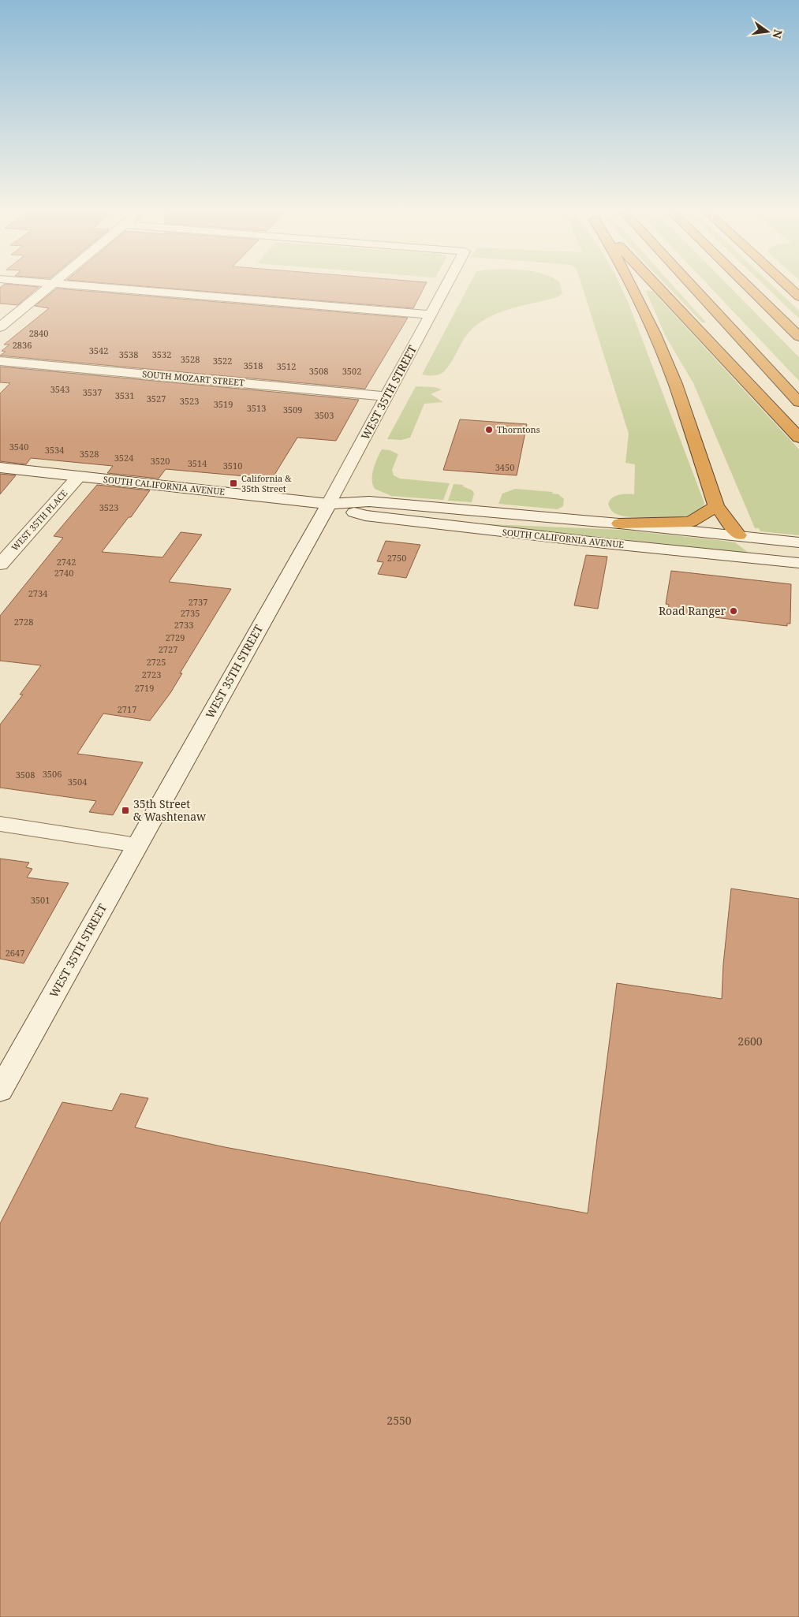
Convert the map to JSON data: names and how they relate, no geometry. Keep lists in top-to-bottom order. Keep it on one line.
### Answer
{"streets":{"street":["SOUTH MOZART STREET","WEST 35TH STREET","SOUTH CALIFORNIA AVENUE","WEST 35TH PLACE"]},"crossings":[["SOUTH MOZART STREET","WEST 35TH STREET"],["WEST 35TH STREET","SOUTH CALIFORNIA AVENUE"],["SOUTH CALIFORNIA AVENUE","WEST 35TH PLACE"]],"places":{"other":["Thorntons","Road Ranger"],"transit":["California & 35th Street","35th Street & Washtenaw"]},"house_numbers":["2840","2836","3542","3538","3532","3528","3522","3518","3512","3508","3502","3543","3537","3531","3527","3523","3519","3513","3509","3503","3540","3534","3528","3524","3520","3514","3510","3450","3523","2750","2742","2740","2734","2737","2735","2728","2733","2729","2727","2725","2723","2719","2717","3506","3508","3504","3501","2647","2600","2550"],"north":"right"}
